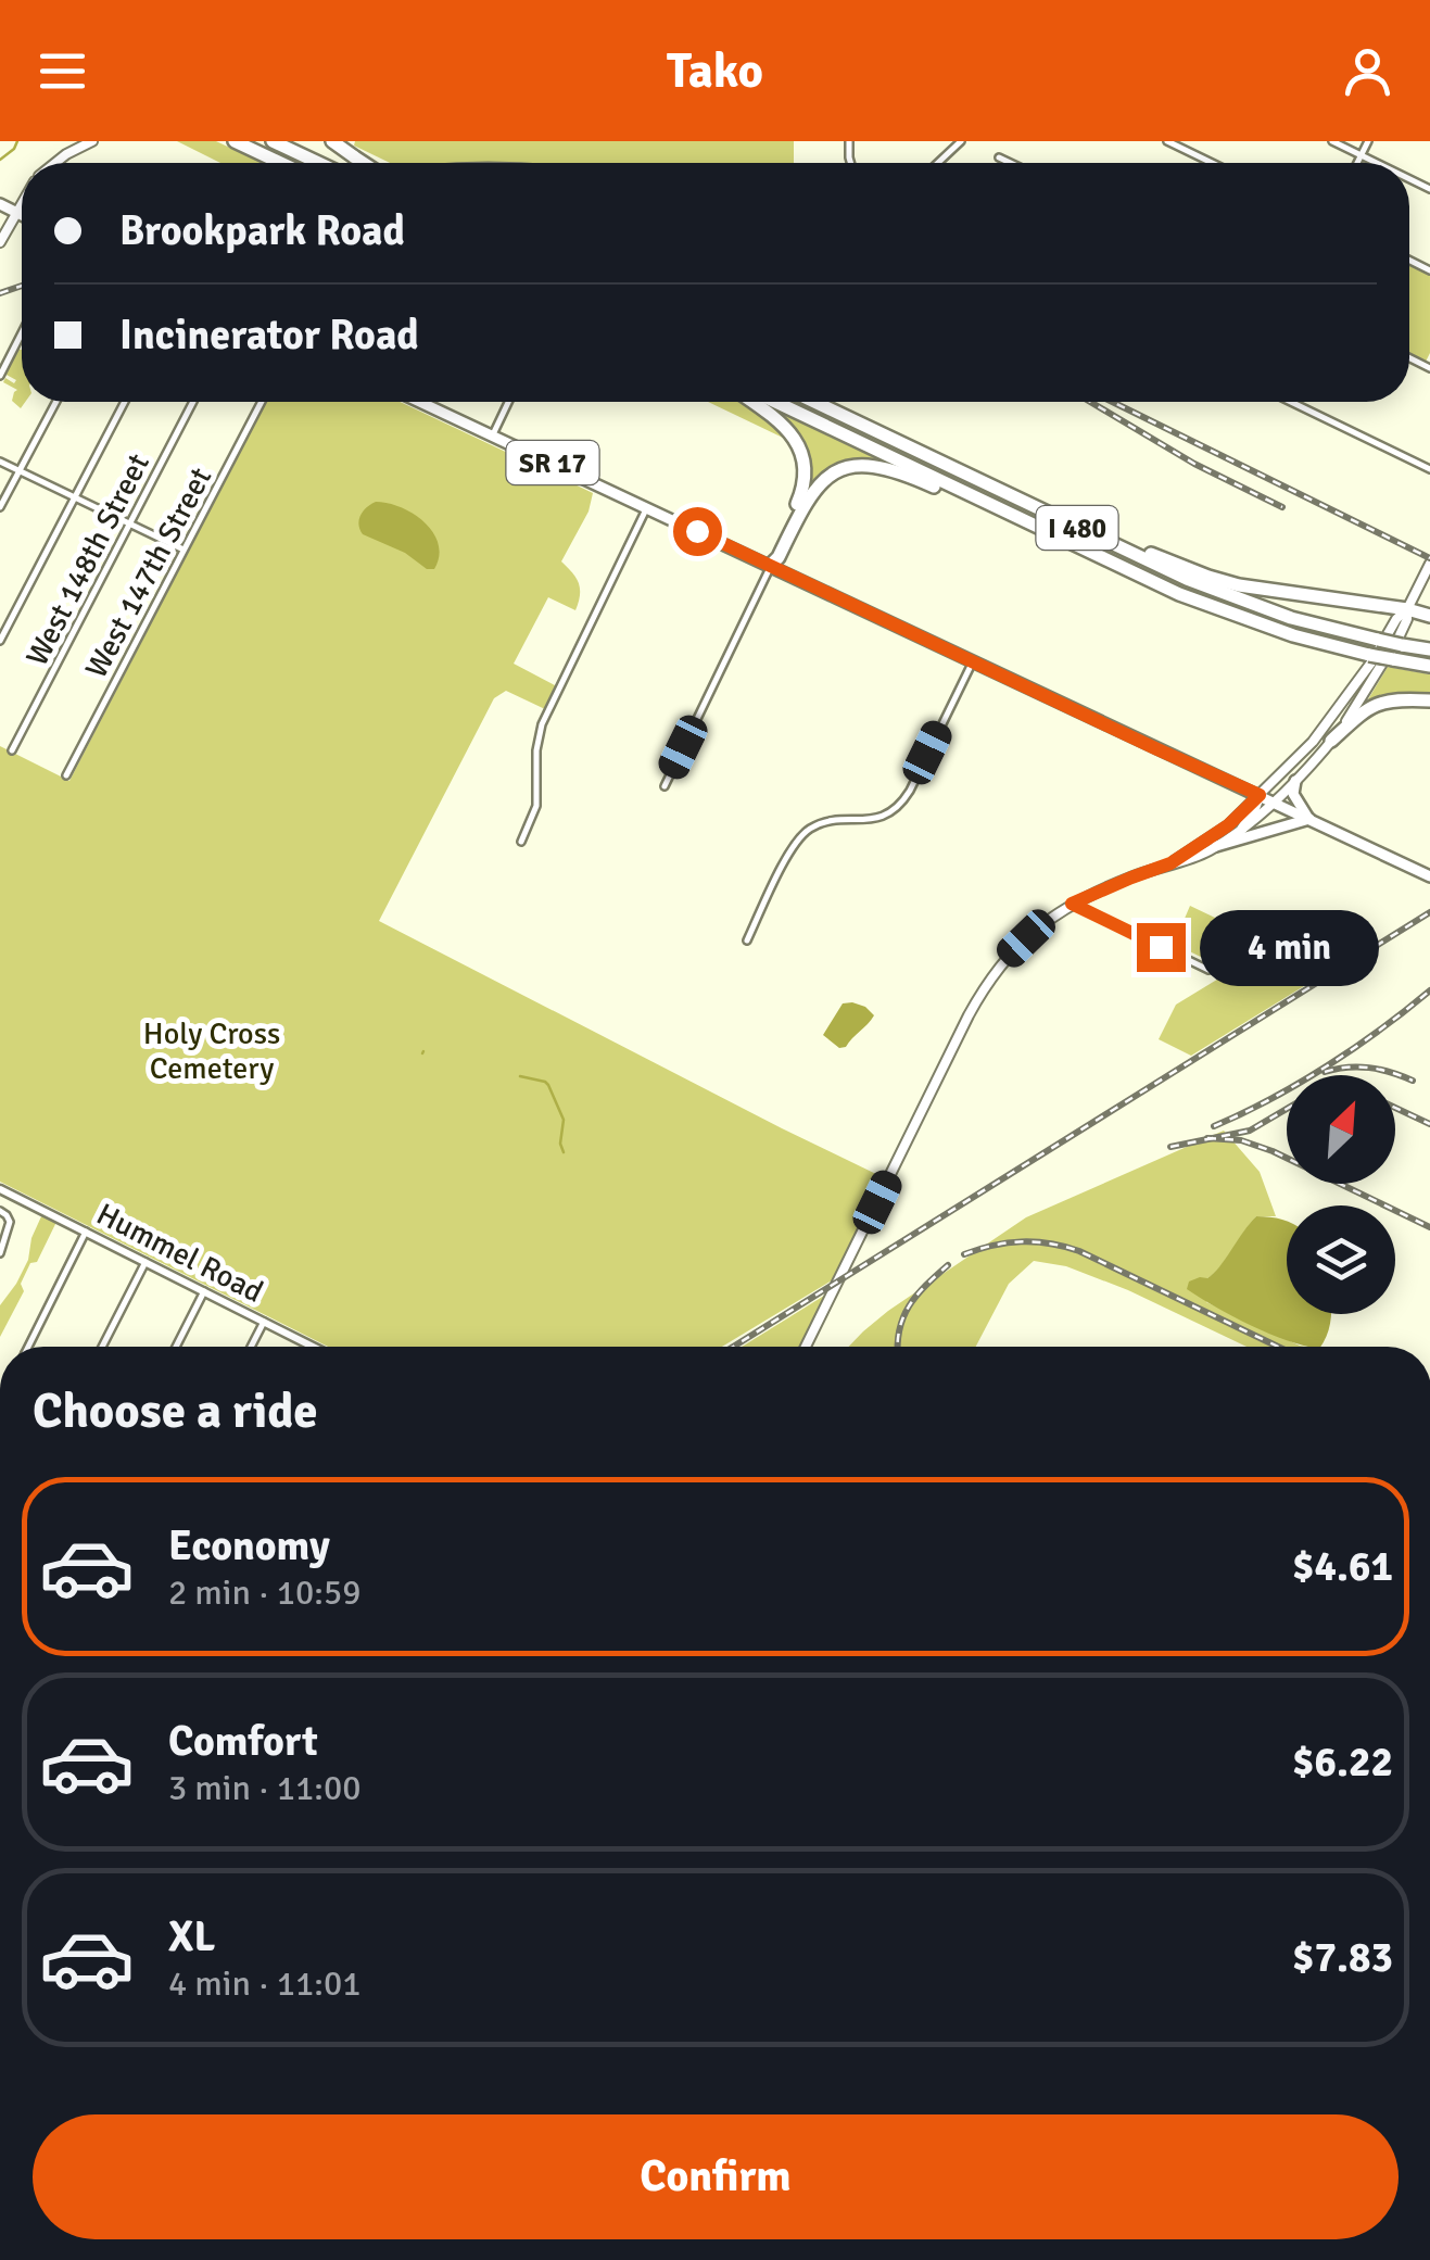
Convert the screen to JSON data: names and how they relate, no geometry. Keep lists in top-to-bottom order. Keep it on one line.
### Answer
{"streets":{"highway":["I 480"],"main road":["SR 17"],"street":["West 148th Street","West 147th Street","Hummel Road"]},"parks":["Holy Cross Cemetery"],"north":"top right","page":{"header":"Tako","banner":["Brookpark Road","Incinerator Road"],"bubble":"4 min","heading":"Choose a ride","list":[{"name":"Economy","note":"2 min · 10:59","value":"$4.61"},{"name":"Comfort","note":"3 min · 11:00","value":"$6.22"},{"name":"XL","note":"4 min · 11:01","value":"$7.83"}],"buttons":"Confirm"}}
